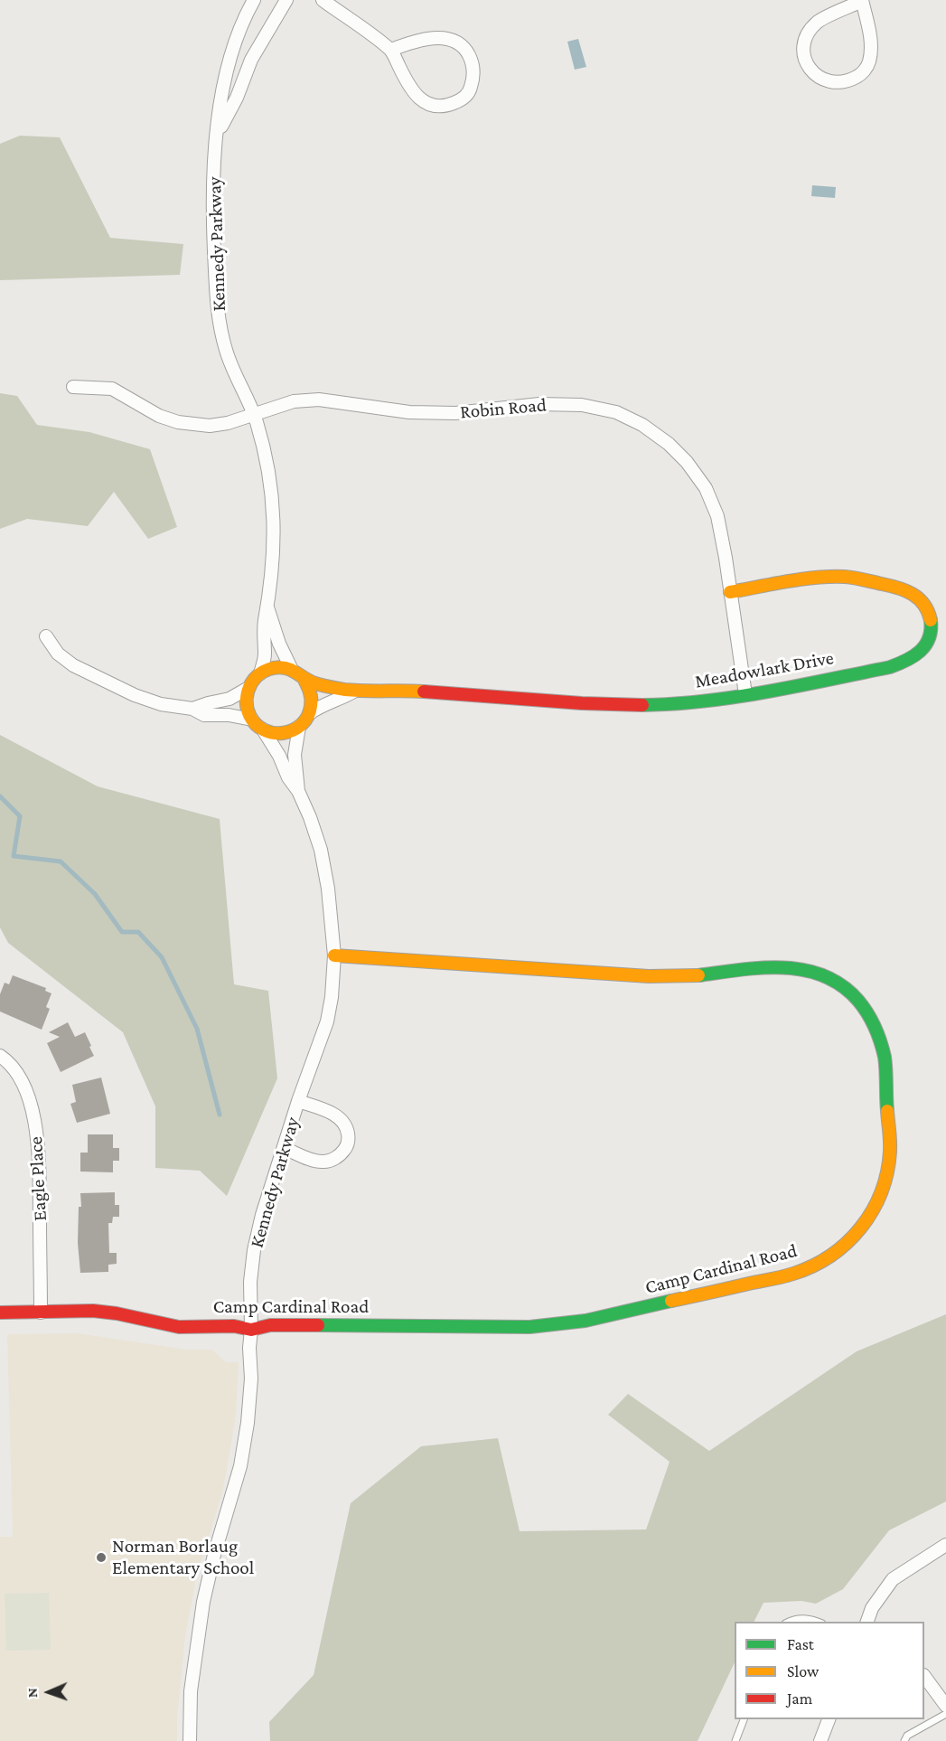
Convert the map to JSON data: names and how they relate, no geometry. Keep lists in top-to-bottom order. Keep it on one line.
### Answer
{"streets":{"street":["Kennedy Parkway","Robin Road","Meadowlark Drive","Eagle Place","Camp Cardinal Road"]},"crossings":[["Kennedy Parkway","Robin Road"],["Kennedy Parkway","Meadowlark Drive"],["Kennedy Parkway","Camp Cardinal Road"],["Robin Road","Meadowlark Drive"],["Eagle Place","Camp Cardinal Road"]],"places":["Norman Borlaug Elementary School"],"legend":["Fast","Slow","Jam"],"north":"left"}
